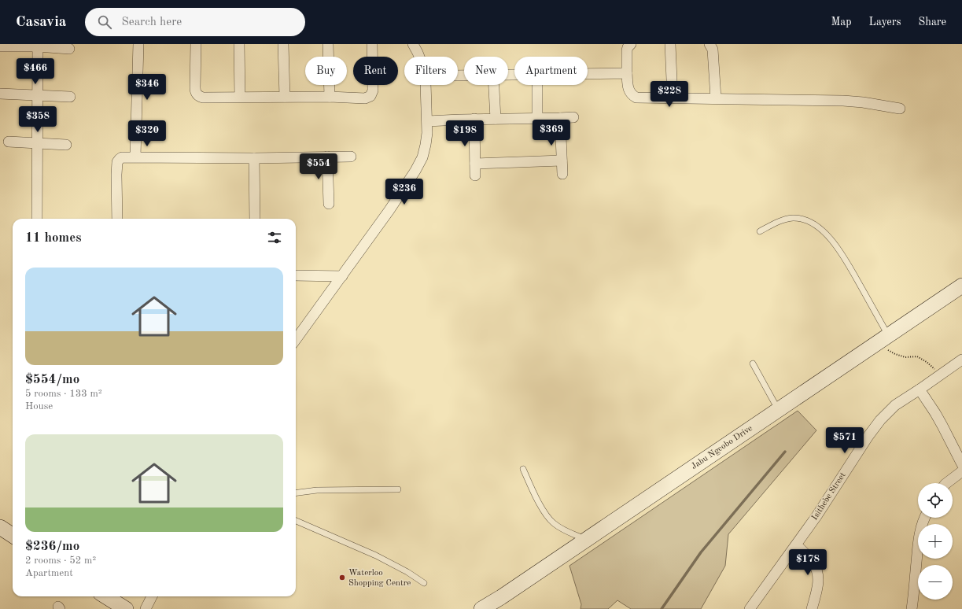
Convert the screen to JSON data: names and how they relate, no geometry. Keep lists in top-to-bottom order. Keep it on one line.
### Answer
{"streets":{"main road":["Jabu Ngcobo Drive"],"street":["Isithebe Street"]},"places":["Waterloo Shopping Centre"],"page":{"header":"Casavia","search":"Search here","nav":["Map","Layers","Share"],"chip":["Buy","Rent","Filters","New","Apartment"],"price":["$466","$346","$228","$358","$369","$320","$198","$554","$236","$571","$178"],"heading":"11 homes","list":[{"name":"$554/mo","note":"5 rooms · 133 m² · House"},{"name":"$236/mo","note":"2 rooms · 52 m² · Apartment"}],"map_buttons":["+","−"]}}
